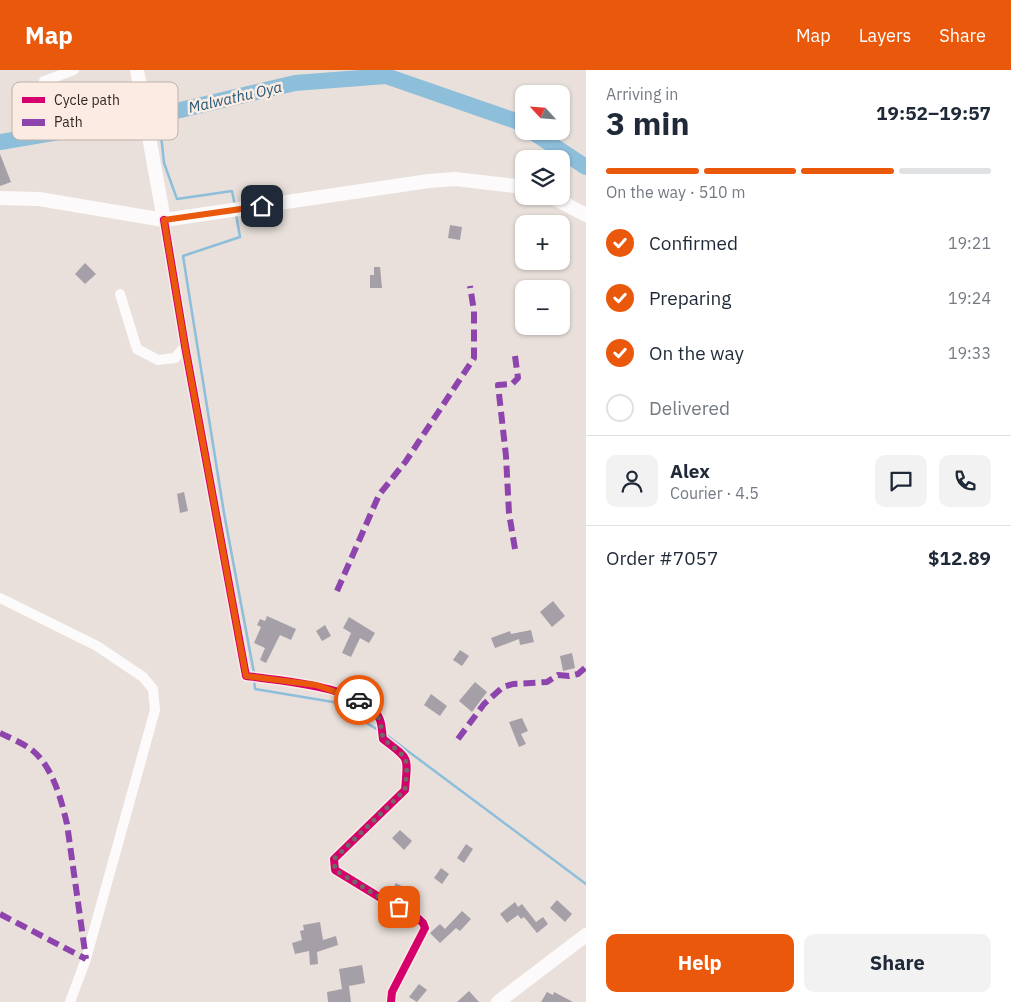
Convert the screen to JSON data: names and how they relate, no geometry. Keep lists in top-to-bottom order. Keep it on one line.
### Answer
{"water":["Malwathu Oya"],"legend":["Cycle path","Path"],"north":"top left","page":{"header":"Map","nav":["Map","Layers","Share"],"heading":["3 min","Arriving in","19:52–19:57"],"panel":["Alex","Courier · 4.5","Order #7057","$12.89"],"map_buttons":["+","−"],"bar":"On the way · 510 m","list":[["Confirmed","19:21"],["Preparing","19:24"],["On the way","19:33"],"Delivered"],"buttons":["Help","Share"]}}
